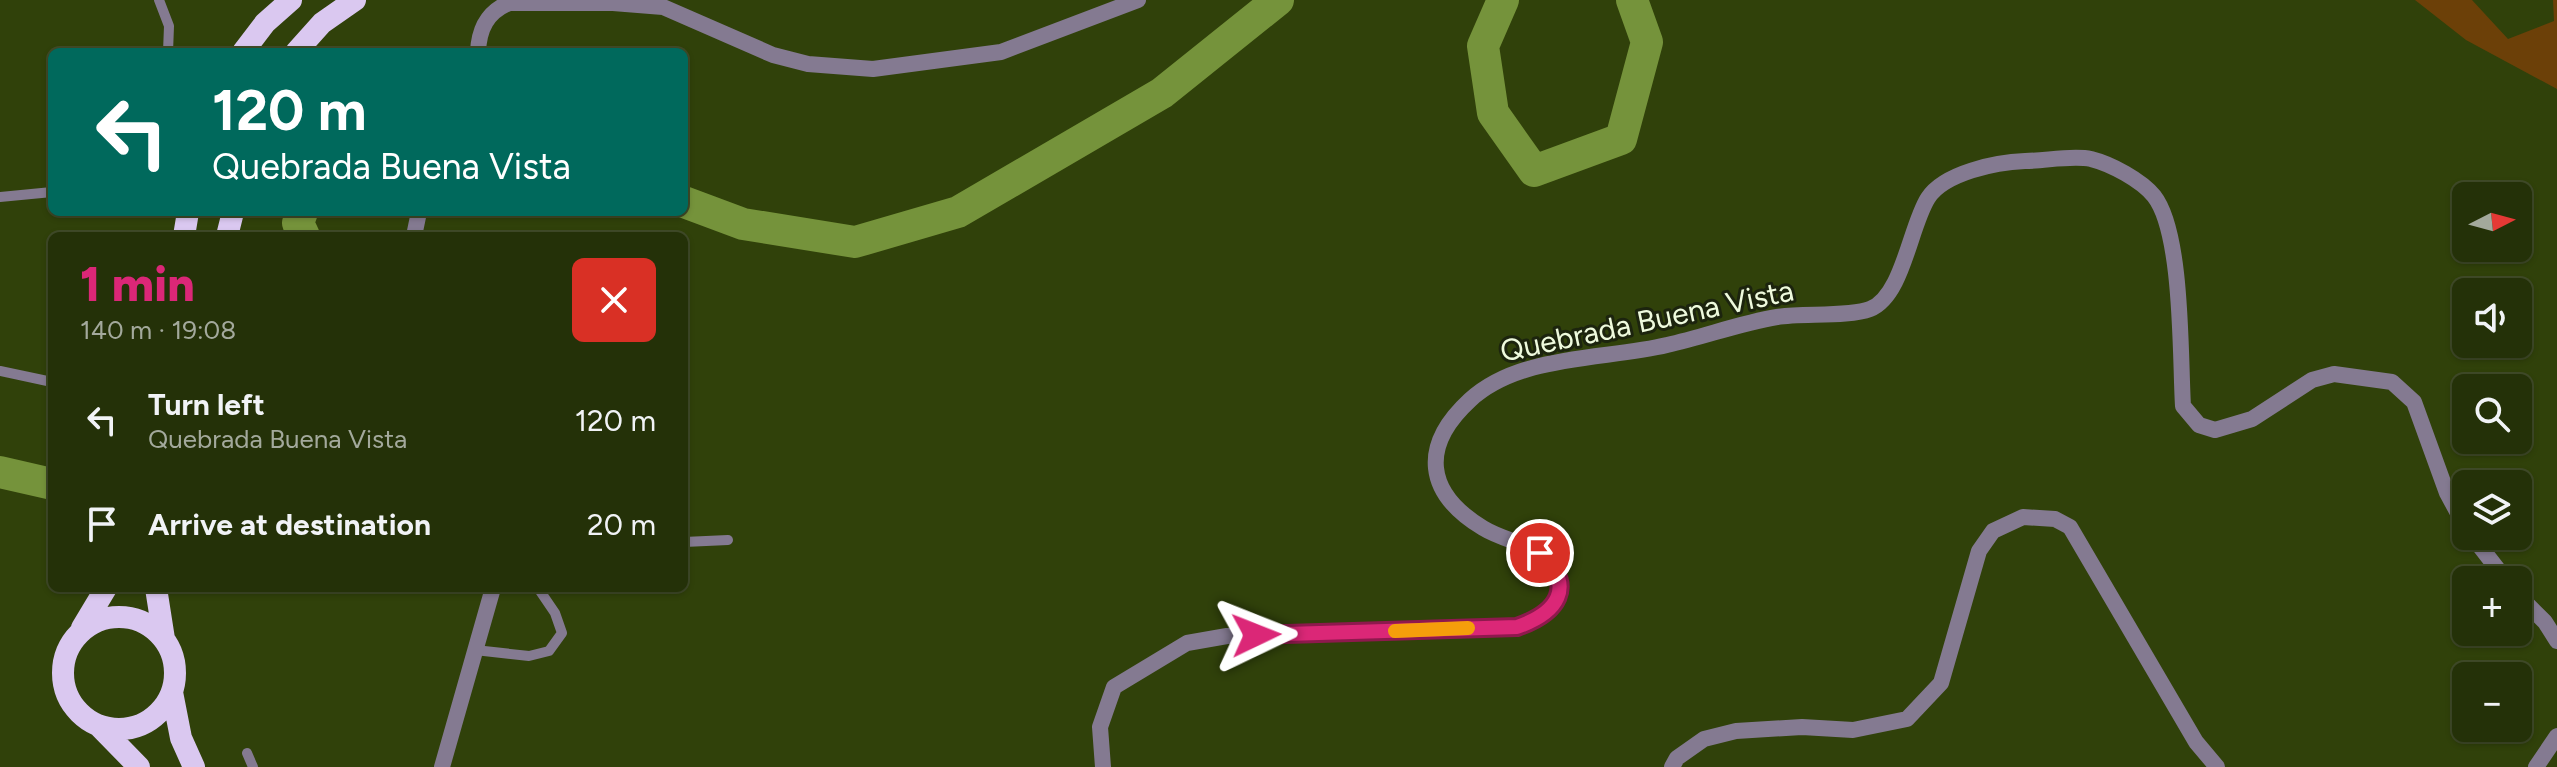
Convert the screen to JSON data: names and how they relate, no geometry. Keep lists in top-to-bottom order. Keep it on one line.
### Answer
{"streets":{"street":["Quebrada Buena Vista"]},"north":"right","page":{"turn":["120 m","Quebrada Buena Vista"],"map_buttons":["+","−"],"heading":["1 min","140 m · 19:08"],"list":[{"name":"Turn left","note":"Quebrada Buena Vista","value":"120 m"},{"name":"Arrive at destination","value":"20 m"}]}}
